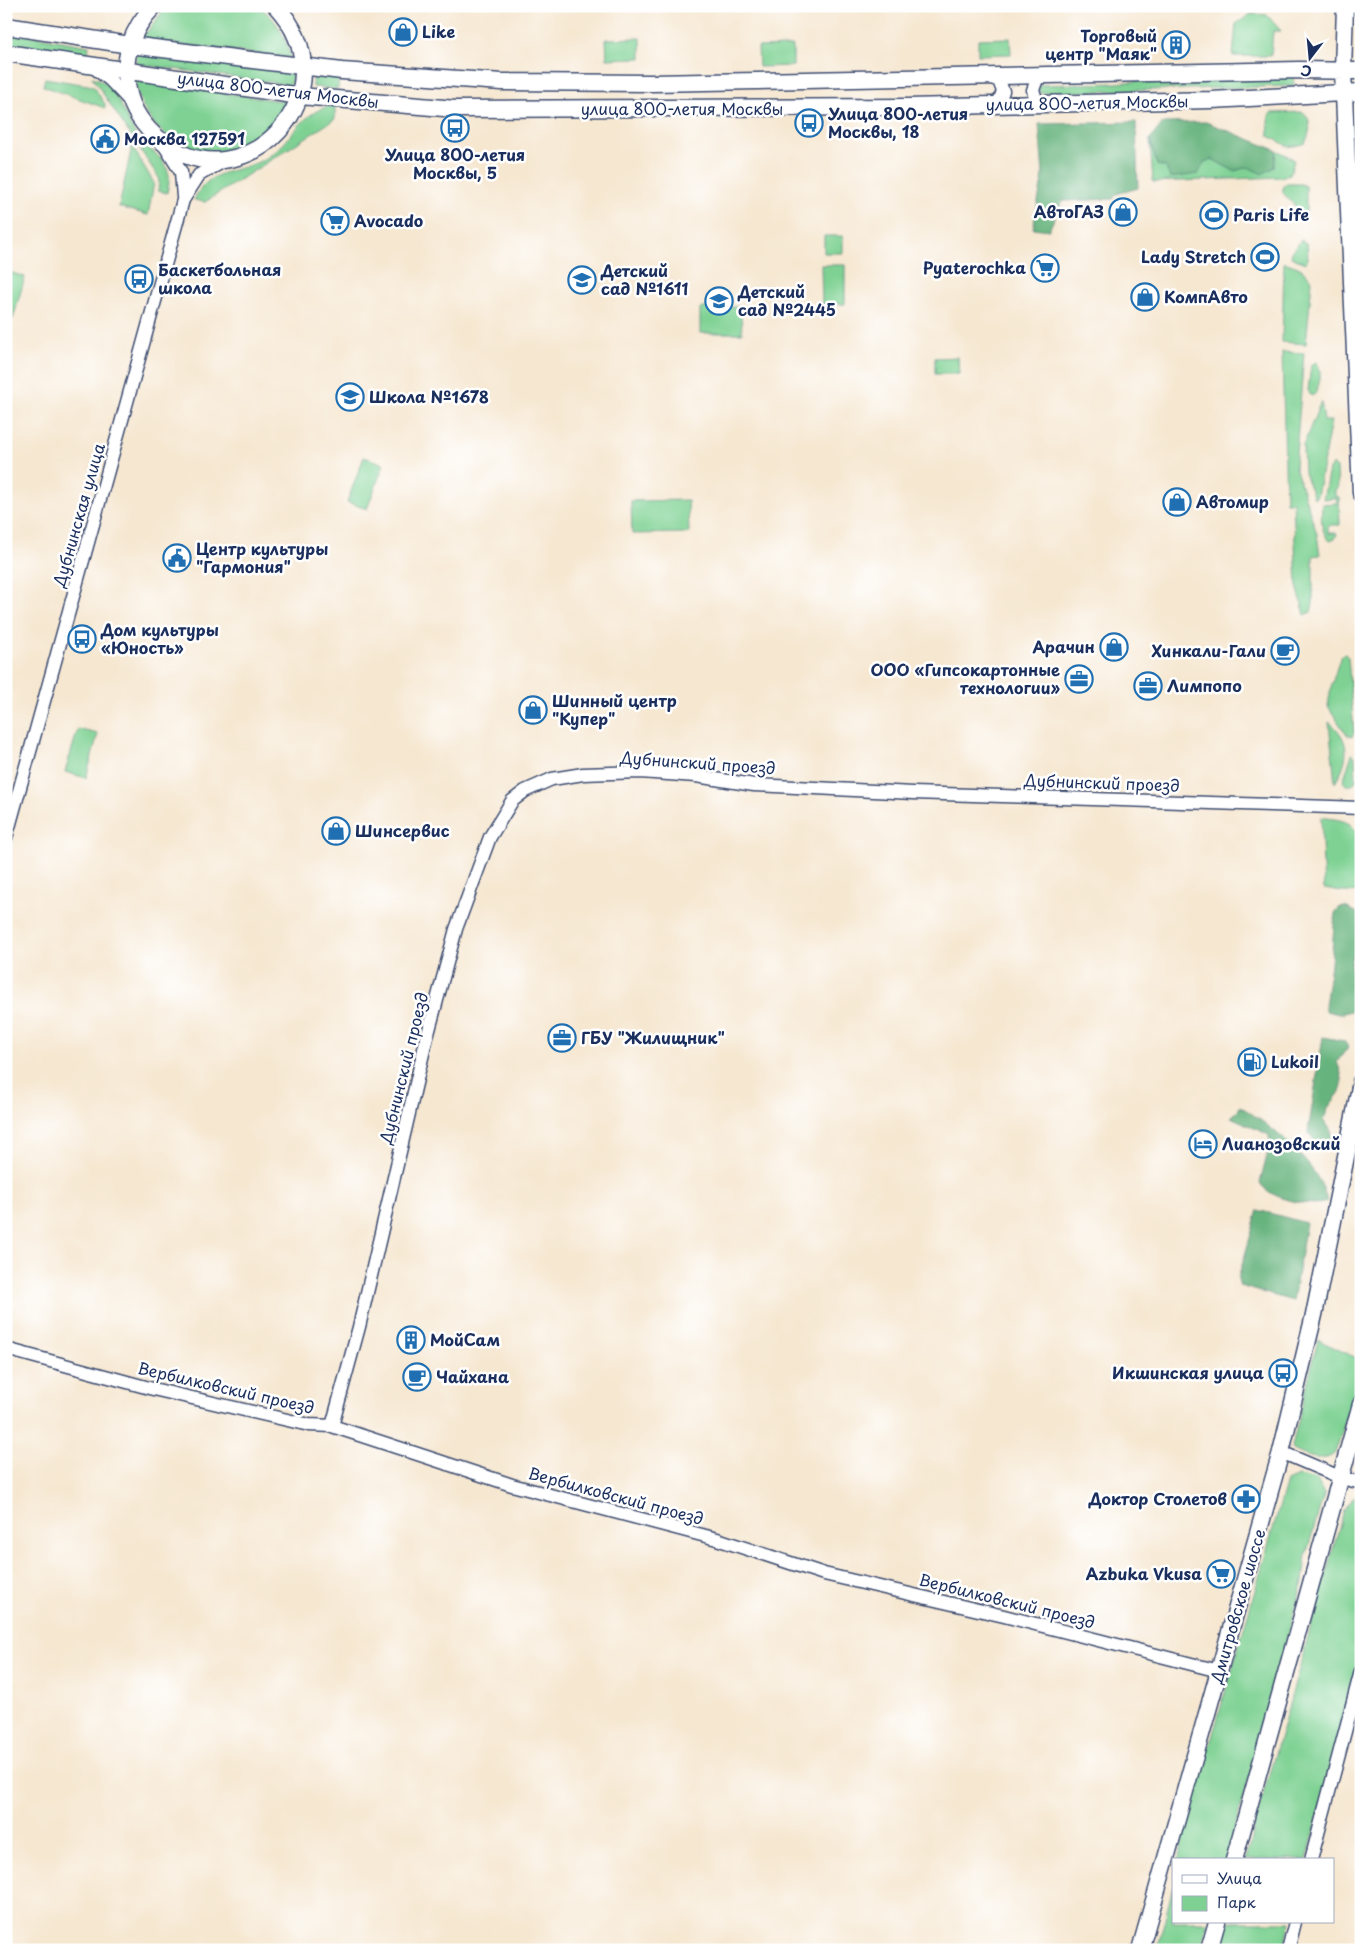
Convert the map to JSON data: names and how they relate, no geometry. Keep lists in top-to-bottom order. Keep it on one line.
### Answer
{"streets":{"main road":["улица 800-летия Москвы","Дмитровское шоссе"],"street":["Дубнинская улица","Дубнинский проезд","Вербилковский проезд"]},"crossings":[["Дубнинский проезд","Вербилковский проезд"],["Вербилковский проезд","Дмитровское шоссе"]],"places":{"shop":["Like","АвтоГАЗ","КомпАвто","Автомир","Арачин","Шинный центр \"Купер\"","Шинсервис"],"building":["Торговый центр \"Маяк\"","МойСам"],"bus stop":["Улица 800-летия Москвы, 18","Улица 800-летия Москвы, 5","Баскетбольная школа","Дом культуры «Юность»","Икшинская улица"],"public building":["Москва 127591","Центр культуры \"Гармония\""],"sports":["Paris Life","Lady Stretch"],"supermarket":["Avocado","Pyaterochka","Azbuka Vkusa"],"school or university":["Детский сад №1611","Детский сад №2445","Школа №1678"],"cafe":["Хинкали-Гали","Чайхана"],"office":["ООО «Гипсокартонные технологии»","Лимпопо","ГБУ \"Жилищник\""],"fuel station":["Lukoil"],"hotel":["Лианозовский"],"pharmacy":["Доктор Столетов"]},"legend":["Улица","Парк"],"north":"bottom"}
